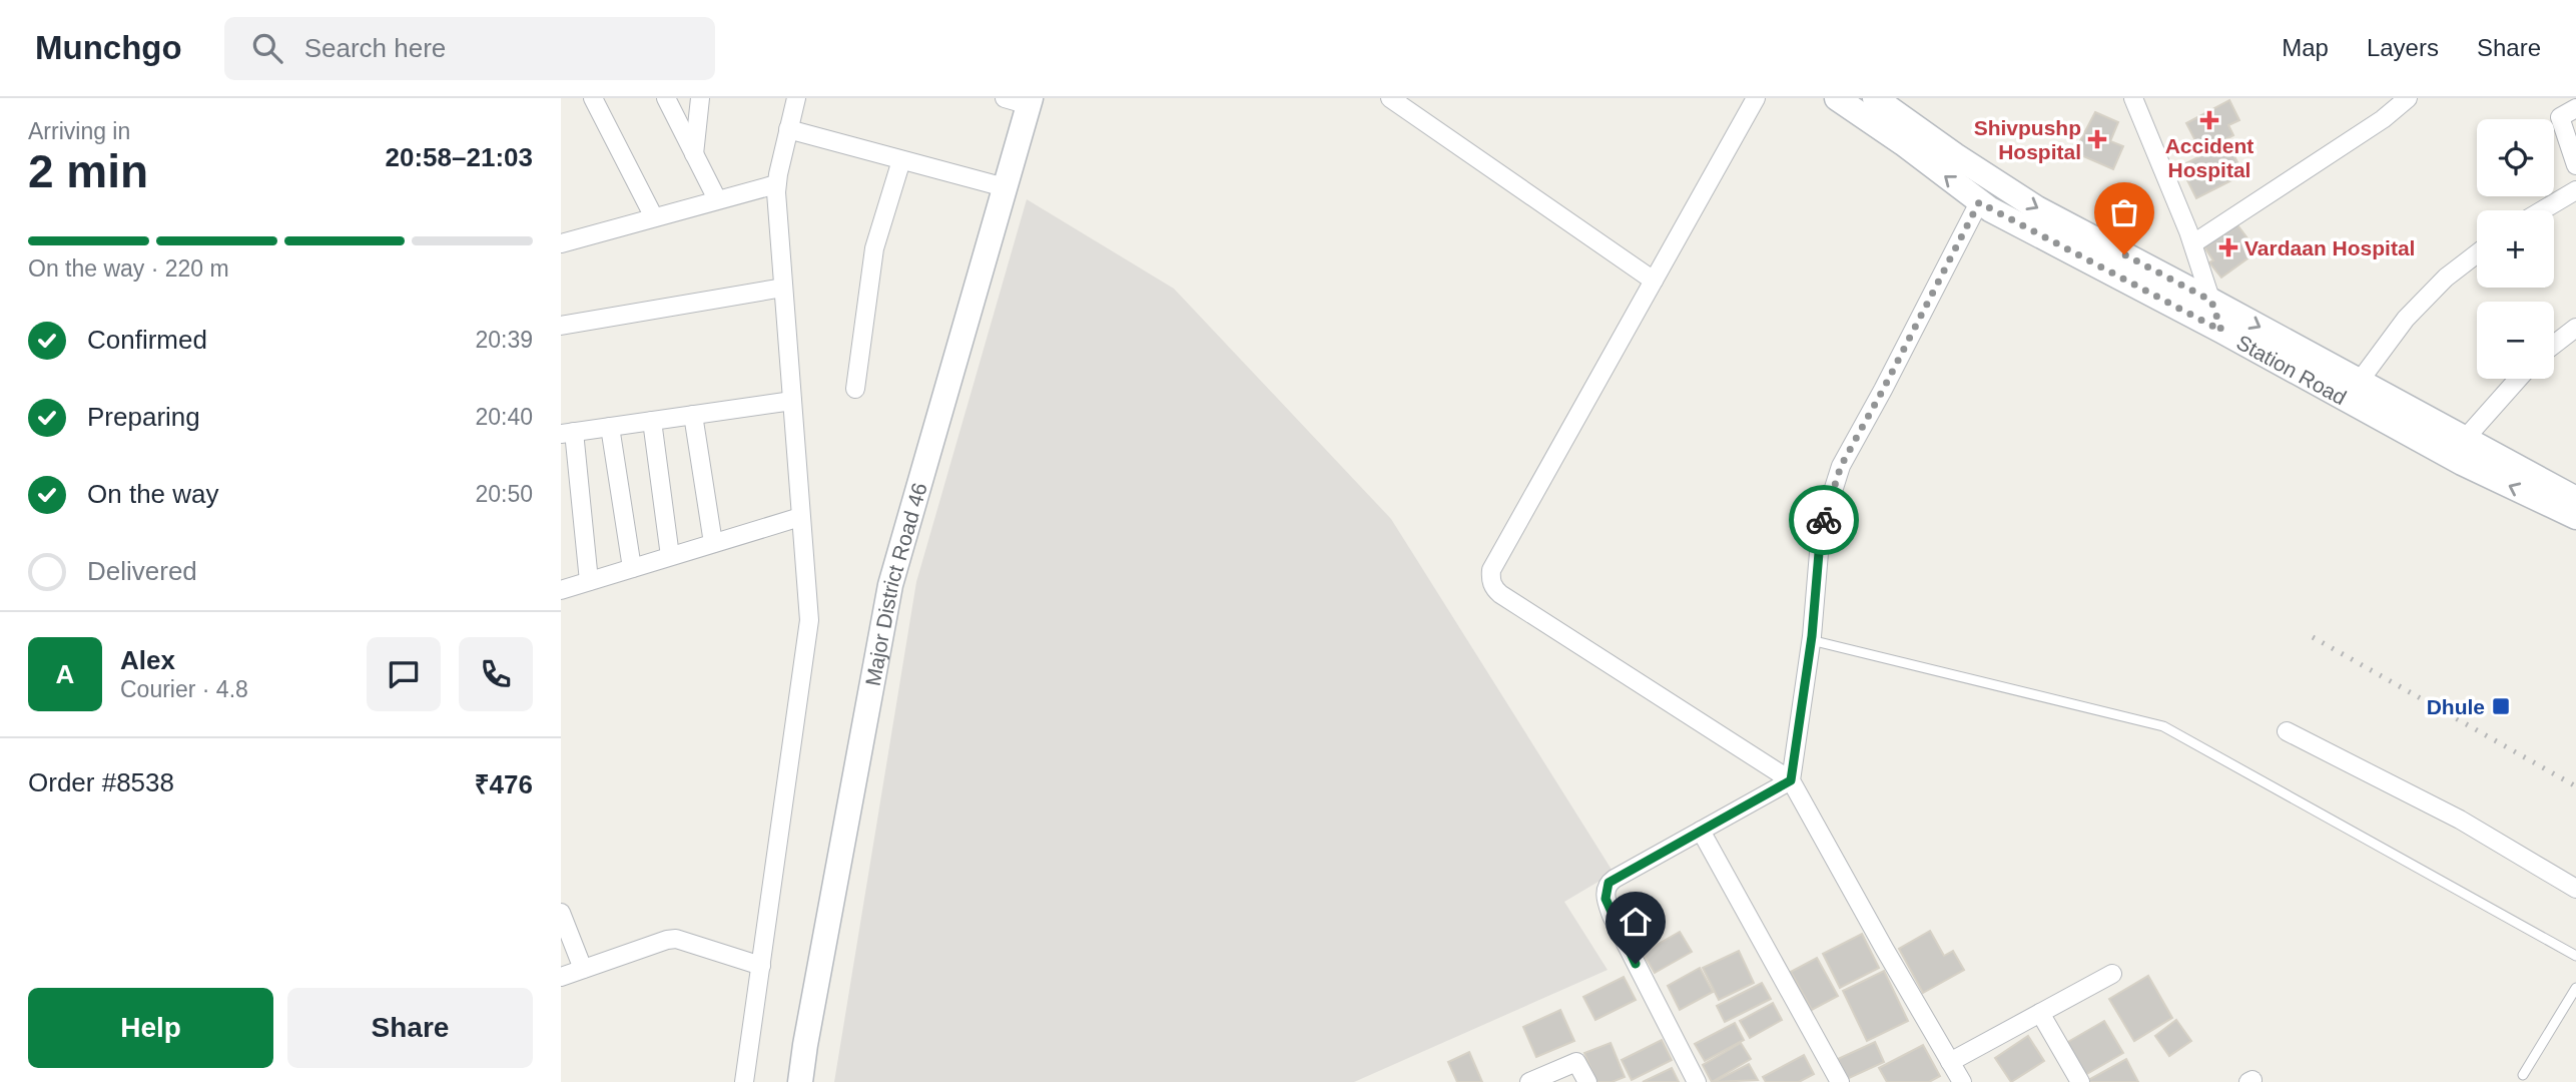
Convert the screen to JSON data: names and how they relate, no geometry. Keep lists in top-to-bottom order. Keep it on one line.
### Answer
{"streets":{"main road":["Station Road","Major District Road 46"]},"places":{"health":["Accident Hospital","Shivpushp Hospital","Vardaan Hospital"],"transit":["Dhule"]},"page":{"header":"Munchgo","search":"Search here","nav":["Map","Layers","Share"],"heading":["2 min","Arriving in","20:58–21:03"],"panel":["Alex","Courier · 4.8","Order #8538","₹476"],"map_buttons":["+","−"],"bar":"On the way · 220 m","list":[["Confirmed","20:39"],["Preparing","20:40"],["On the way","20:50"],"Delivered"],"round":"A","buttons":["Help","Share"]}}
